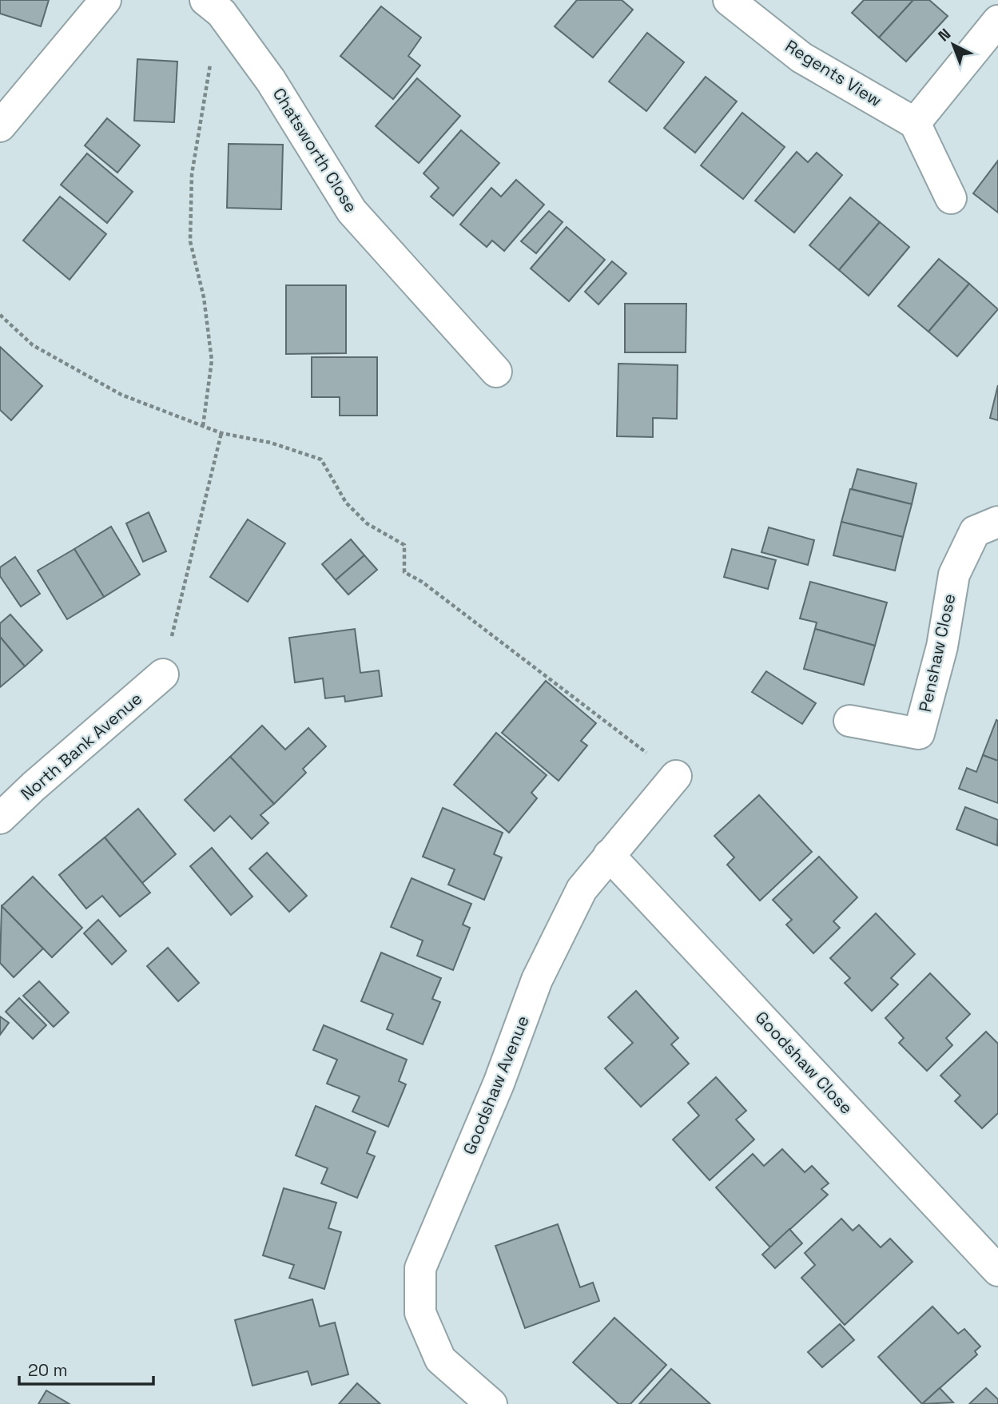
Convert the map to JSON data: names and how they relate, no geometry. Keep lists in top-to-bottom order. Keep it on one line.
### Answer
{"streets":{"street":["Regents View","Chatsworth Close","Penshaw Close","North Bank Avenue","Goodshaw Close","Goodshaw Avenue"]},"crossings":[["Goodshaw Close","Goodshaw Avenue"]],"scale_bar":"20 m","north":"top left"}
